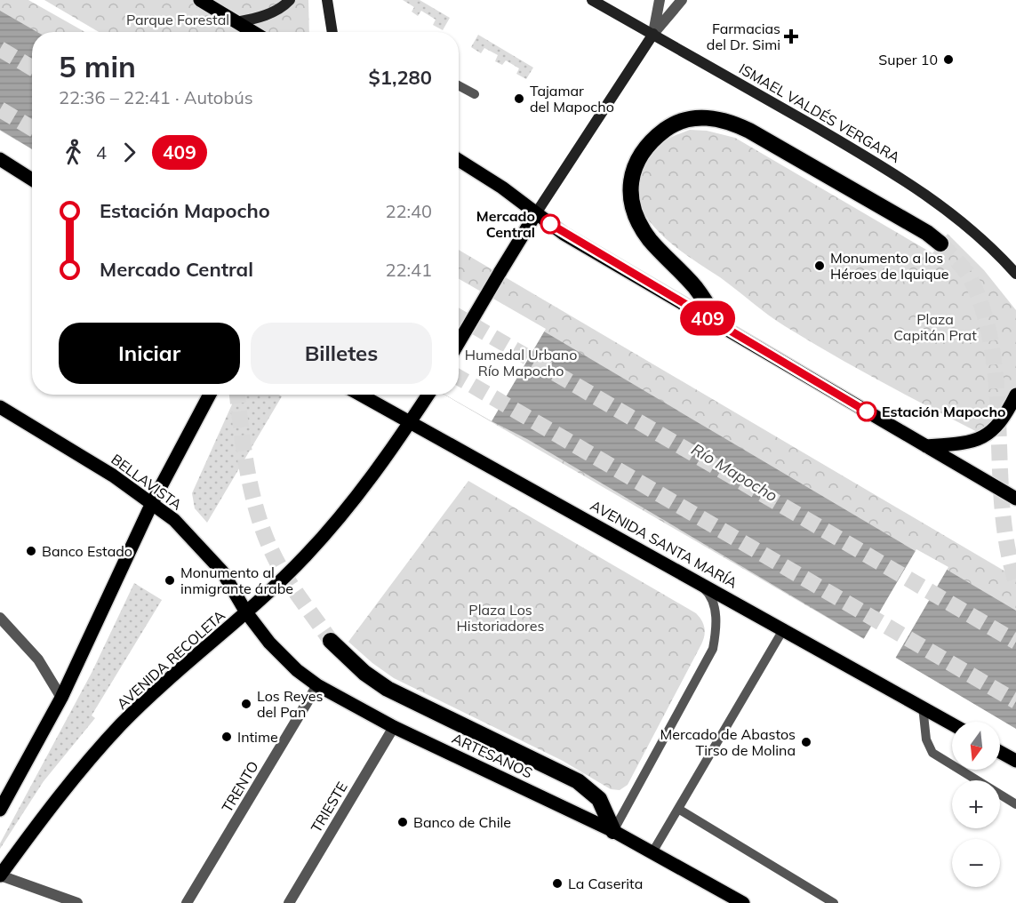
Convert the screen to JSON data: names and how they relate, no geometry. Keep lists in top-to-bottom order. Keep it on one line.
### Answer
{"streets":{"main road":["ISMAEL VALDÉS VERGARA","BELLAVISTA","AVENIDA SANTA MARÍA","AVENIDA RECOLETA","ARTESANOS"],"street":["TRENTO","TRIESTE"]},"crossings":[["BELLAVISTA","AVENIDA RECOLETA"],["BELLAVISTA","ARTESANOS"],["AVENIDA SANTA MARÍA","AVENIDA RECOLETA"],["AVENIDA RECOLETA","ARTESANOS"],["ARTESANOS","TRENTO"],["ARTESANOS","TRIESTE"]],"water":["Río Mapocho"],"parks":["Parque Forestal","Plaza Capitán Prat","Humedal Urbano Río Mapocho","Plaza Los Historiadores"],"places":{"health":["Farmacias del Dr. Simi"],"other":["Super 10","Tajamar del Mapocho","Mercado Central","Monumento a los Héroes de Iquique","Estación Mapocho","Banco Estado","Monumento al inmigrante árabe","Los Reyes del Pan","Intime","Mercado de Abastos Tirso de Molina","Banco de Chile","La Caserita"]},"lines":["bus line 409"],"north":"bottom","page":{"on_map":"409","heading":["5 min","22:36 – 22:41 · Autobús","$1,280"],"legs":["4","409"],"list":[{"name":"Estación Mapocho","value":"22:40"},{"name":"Mercado Central","value":"22:41"}],"buttons":["Iniciar","Billetes"],"map_buttons":["+","−"]}}
